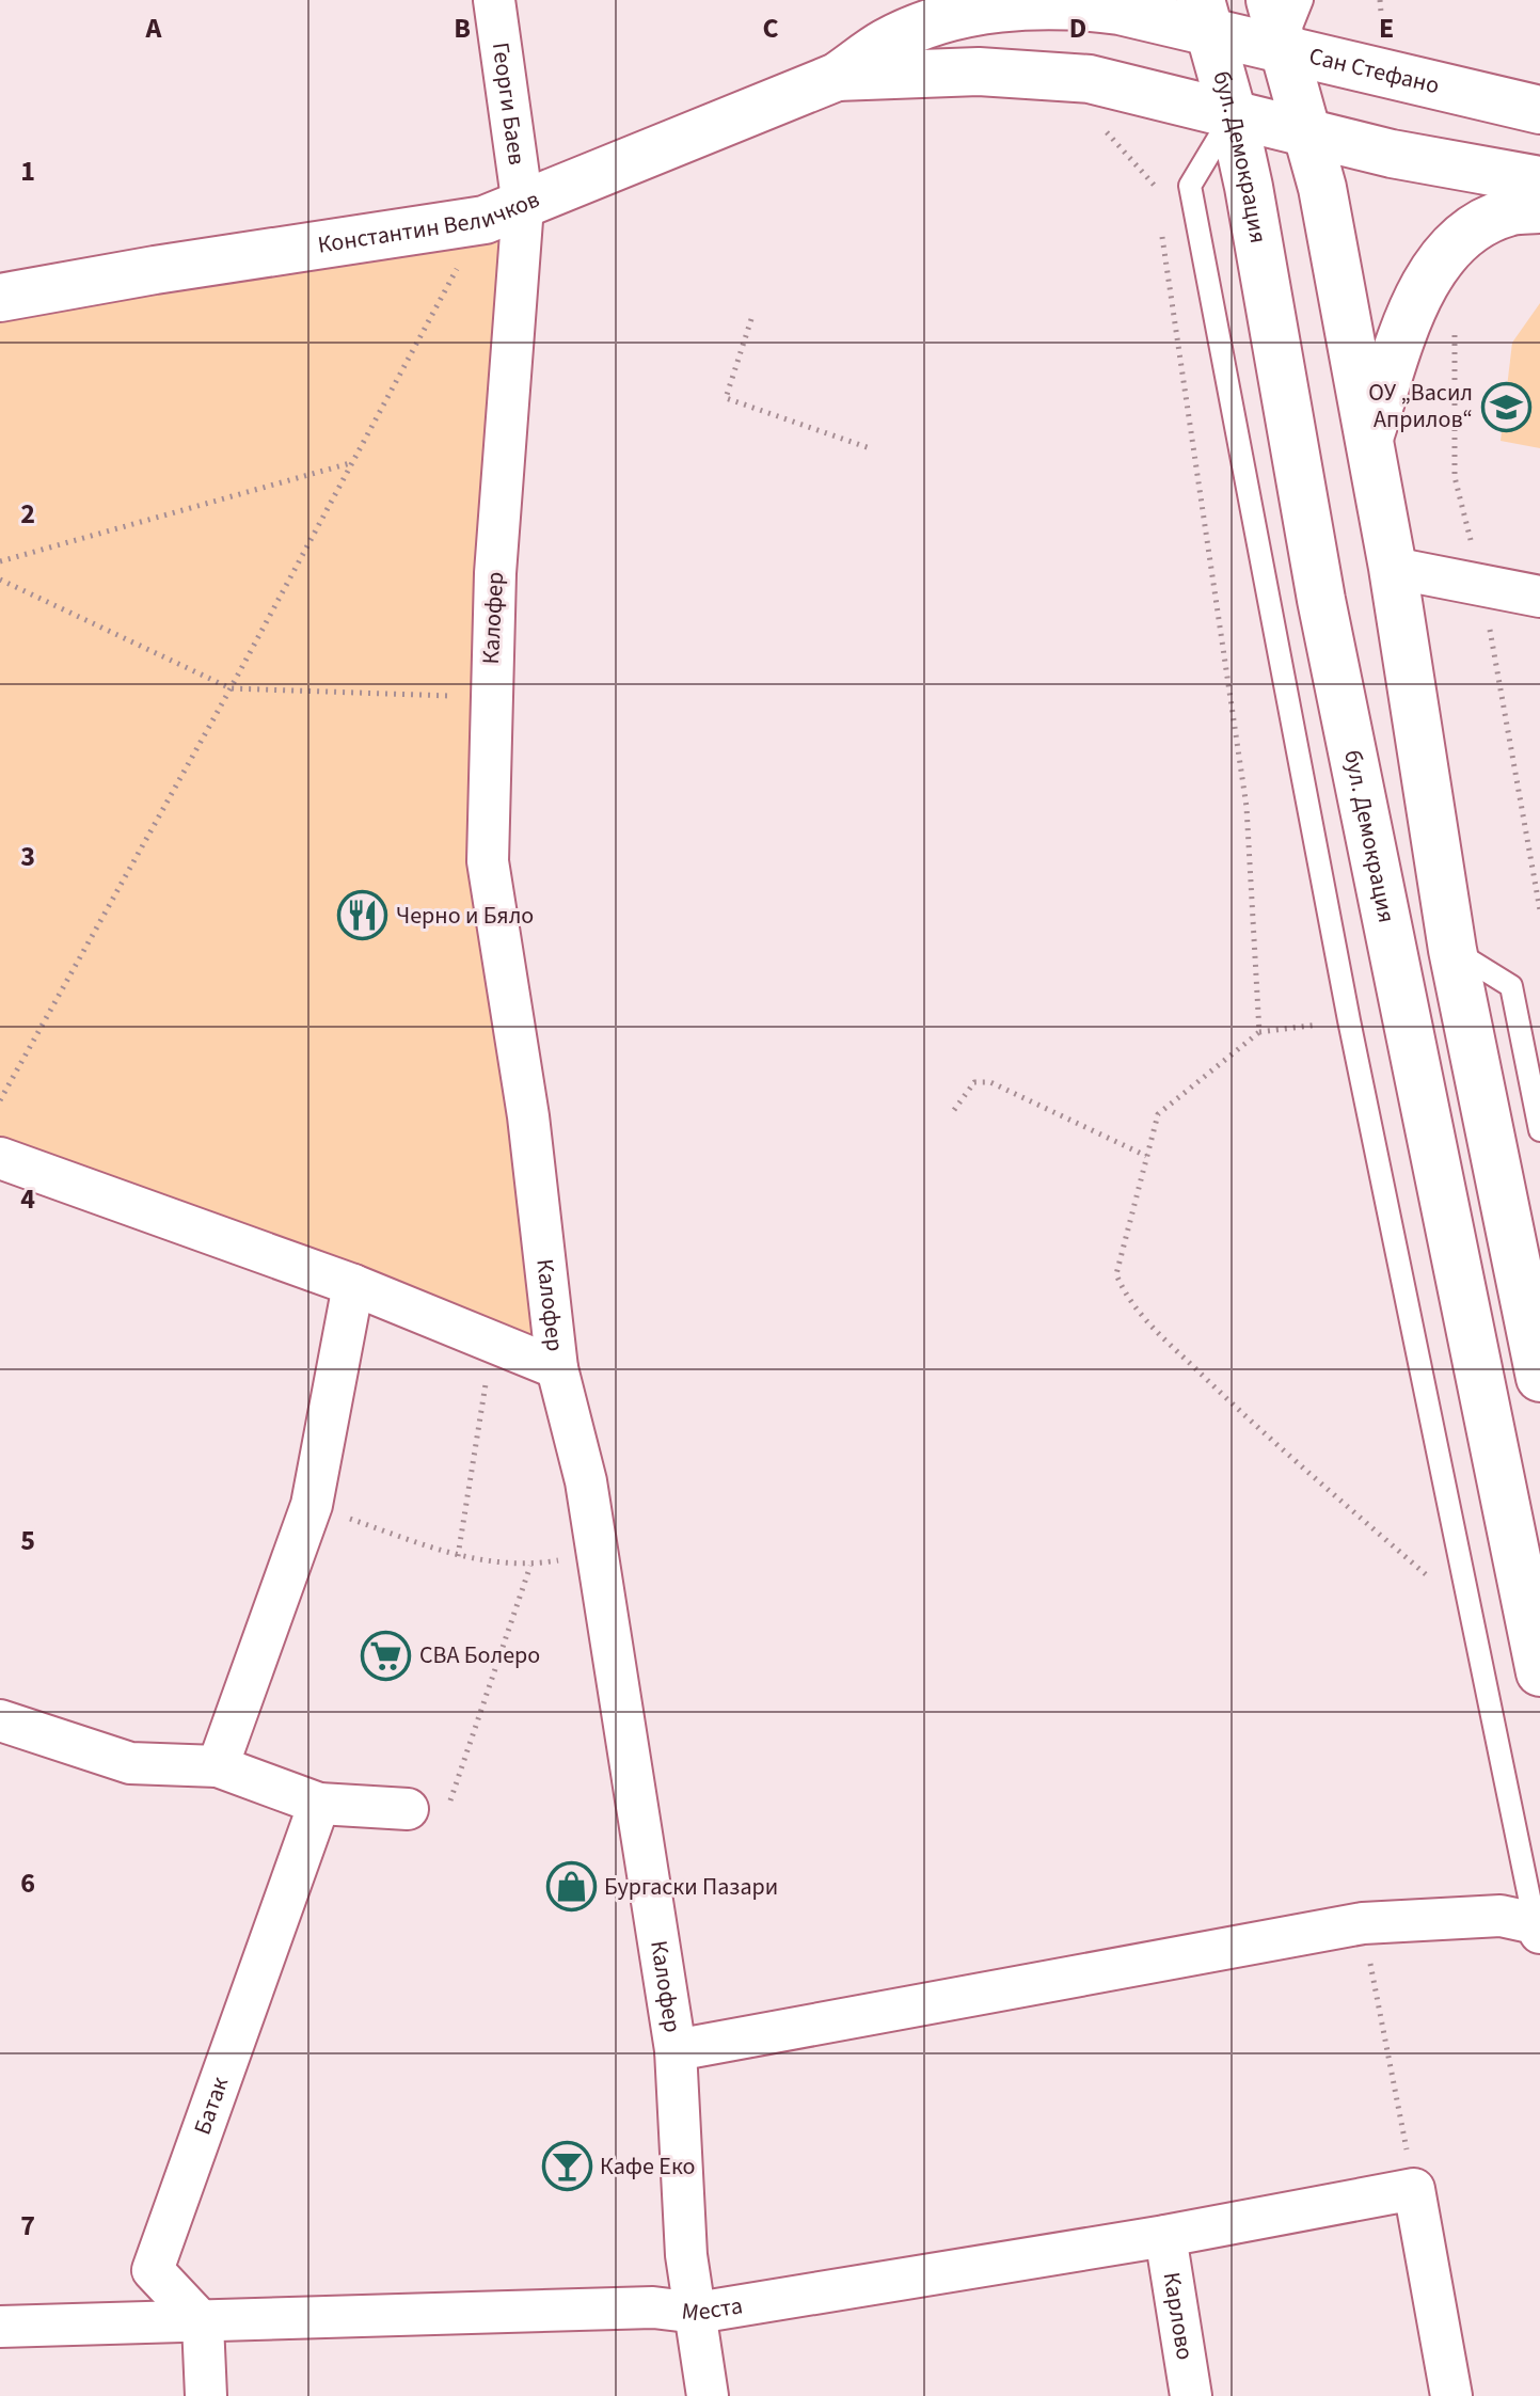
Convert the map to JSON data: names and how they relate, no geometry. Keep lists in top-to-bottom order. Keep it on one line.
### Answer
{"streets":{"main road":["Сан Стефано","бул. Демокрация","Константин Величков"],"street":["Георги Баев","Калофер","Батак","Места","Карлово"]},"crossings":[["Сан Стефано","бул. Демокрация"],["Сан Стефано","Константин Величков"],["Георги Баев","Константин Величков"],["Георги Баев","Калофер"],["бул. Демокрация","Константин Величков"],["Константин Величков","Калофер"],["Калофер","Места"],["Батак","Места"],["Места","Карлово"]],"places":{"school or university":["ОУ „Васил Априлов“"],"restaurant":["Черно и Бяло"],"supermarket":["CBA Болеро"],"shop":["Бургаски Пазари"],"bar":["Кафе Еко"]},"grid":{"columns":["A","B","C","D","E"],"rows":["1","2","3","4","5","6","7"]}}
